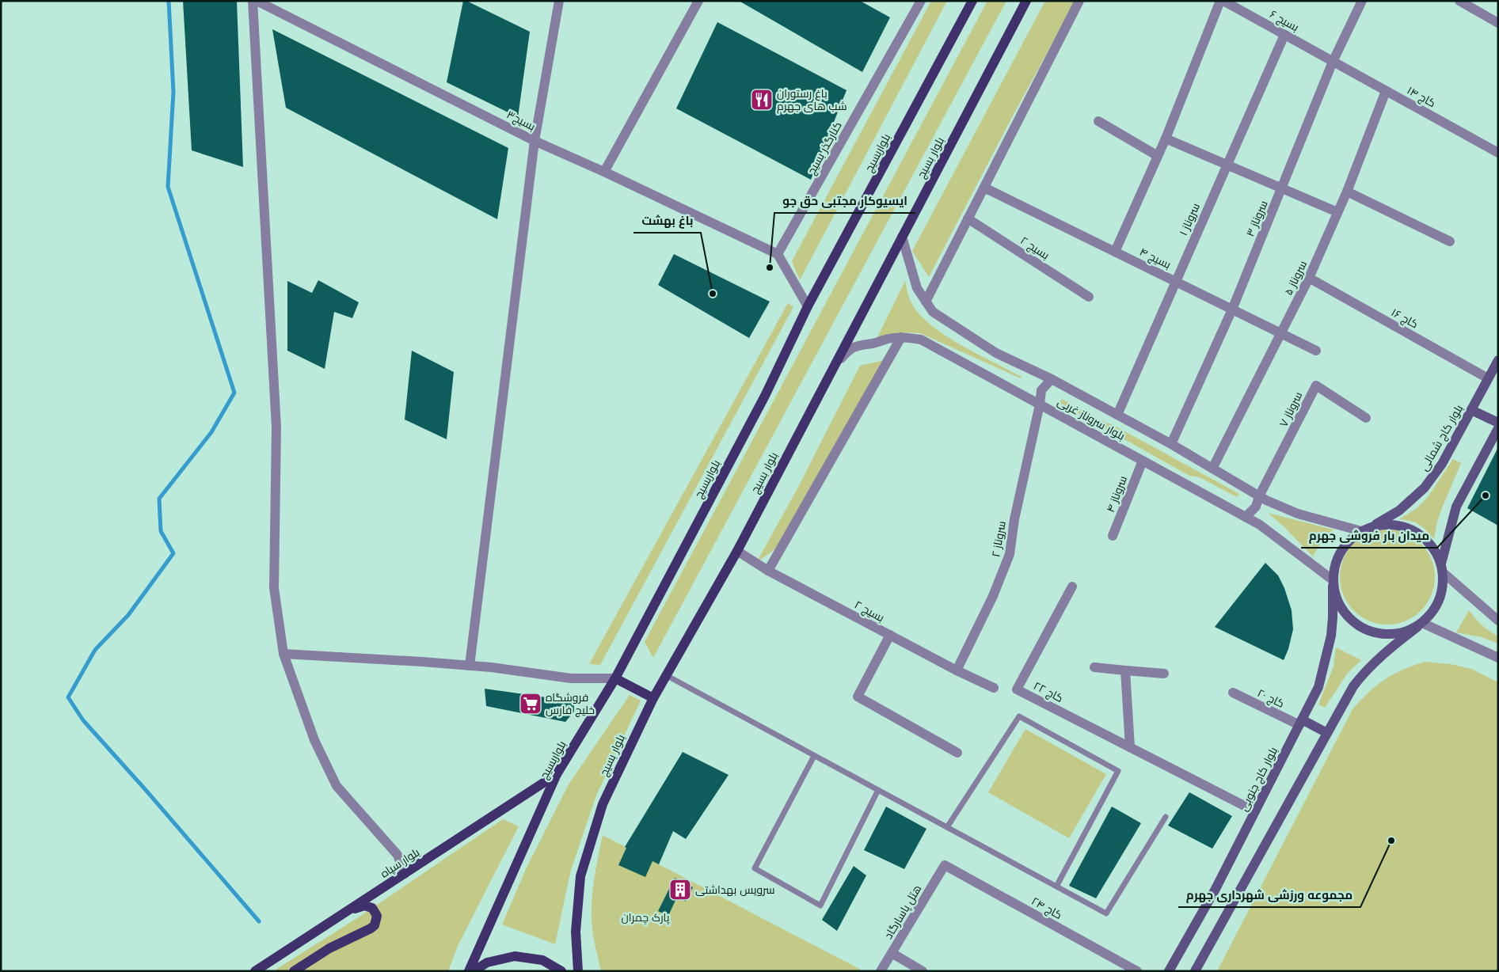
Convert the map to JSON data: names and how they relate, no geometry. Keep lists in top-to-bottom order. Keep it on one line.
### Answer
{"streets":{"main road":["بلواربسیج","بلوار بسیج","بلوار کاج شمالی","بلوار کاج جنوبی","بلوار سپاه"],"street":["بسیج ۶","کاج ۱۴","بسیج۳","کنارگذر بسیج","سروناز ۳","سروناز ۱","بسیج ۲","بسیج ۴","سروناز ۵","کاج ۱۶","سروناز ۷","بلوار سروناز غربی","سروناز ۴","سروناز ۲","کاج ۲۲","کاج ۲۰","کاج ۲۴","هتل پاسارگاد"]},"crossings":[["بسیج ۶","کاج ۱۴"],["بسیج ۶","سروناز ۳"],["بسیج ۶","سروناز ۱"],["کاج ۱۴","سروناز ۳"],["کاج ۱۴","سروناز ۵"],["بسیج۳","کنارگذر بسیج"],["بلواربسیج","بلوار سپاه"],["بلوار بسیج","بسیج ۲"],["بلوار بسیج","بلوار سروناز غربی"],["سروناز ۳","بسیج ۴"],["سروناز ۳","بلوار سروناز غربی"],["سروناز ۱","بسیج ۴"],["سروناز ۱","بلوار سروناز غربی"],["بسیج ۲","سروناز ۲"],["بسیج ۴","سروناز ۵"],["سروناز ۵","کاج ۱۶"],["سروناز ۵","بلوار سروناز غربی"],["کاج ۱۶","بلوار کاج شمالی"],["سروناز ۷","بلوار سروناز غربی"],["بلوار سروناز غربی","بلوار کاج شمالی"],["بلوار سروناز غربی","سروناز ۴"],["بلوار سروناز غربی","سروناز ۲"],["بلوار سروناز غربی","بلوار کاج جنوبی"],["بلوار کاج شمالی","بلوار کاج جنوبی"],["کاج ۲۲","بلوار کاج جنوبی"],["کاج ۲۰","بلوار کاج جنوبی"],["کاج ۲۴","هتل پاسارگاد"]],"parks":["پارک چمران"],"places":{"restaurant":["باغ رستوران شب های جهرم"],"other":["ایسیوکار مجتبی حق جو","باغ بهشت","میدان بار فروشی جهرم","مجموعه ورزشی شهرداری جهرم"],"supermarket":["فروشگاه خلیج فارس"],"building":["سرویس بهداشتی"]}}
